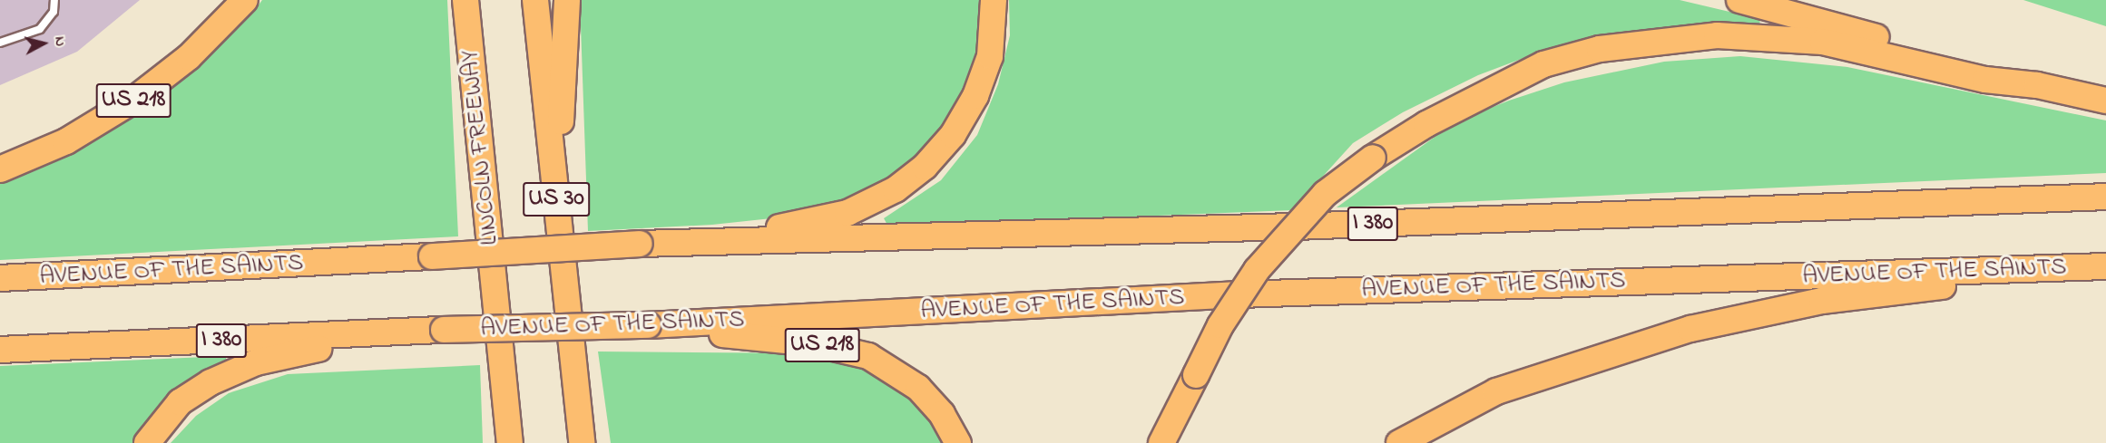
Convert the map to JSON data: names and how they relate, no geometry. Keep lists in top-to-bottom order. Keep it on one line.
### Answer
{"streets":{"highway":["US 218","LINCOLN FREEWAY","US 30","I 380","AVENUE OF THE SAINTS"]},"crossings":[["US 218","AVENUE OF THE SAINTS"],["LINCOLN FREEWAY","US 30"]],"north":"right"}
